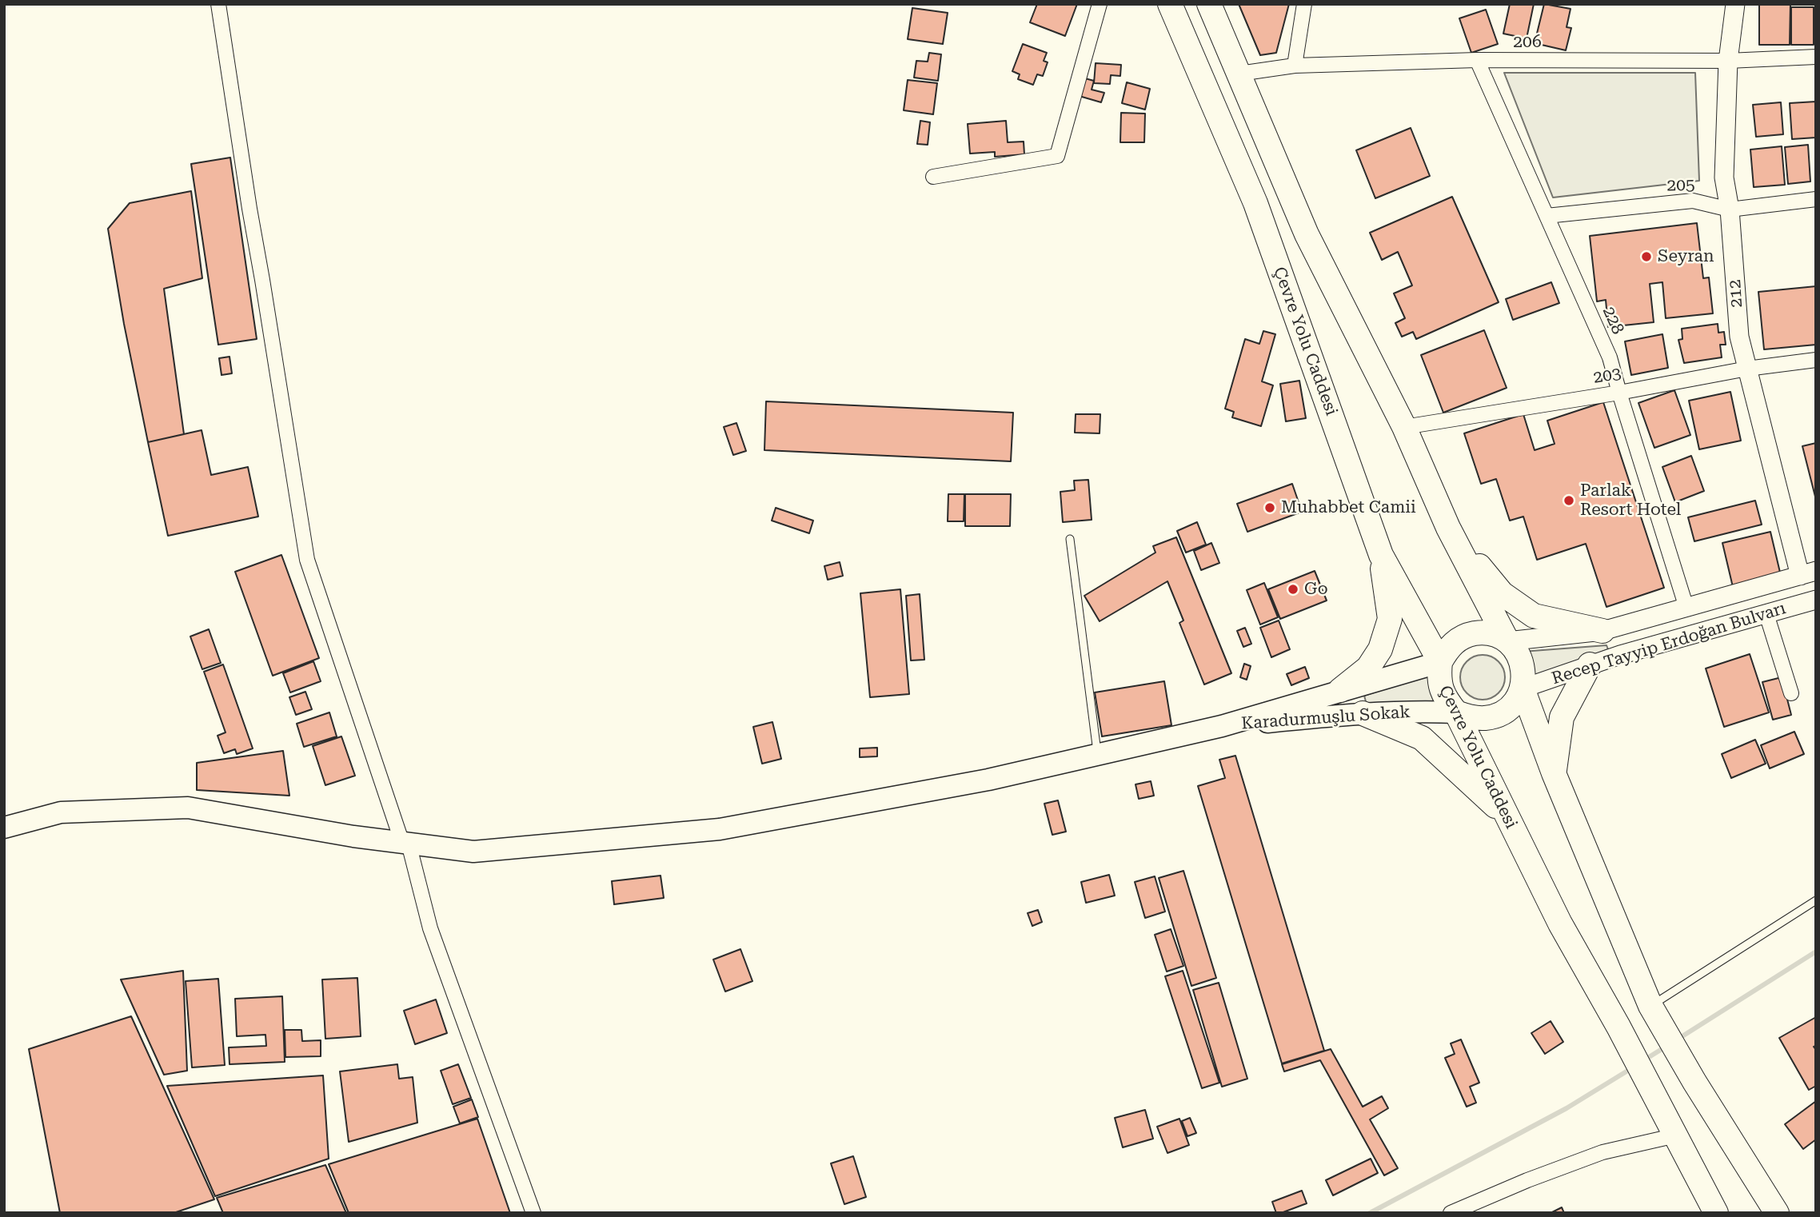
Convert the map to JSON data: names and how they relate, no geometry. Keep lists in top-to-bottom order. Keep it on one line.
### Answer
{"streets":{"highway":["Çevre Yolu Caddesi"],"main road":["Karadurmuşlu Sokak"],"street":["206","205","212","228","203","Recep Tayyip Erdoğan Bulvarı"]},"crossings":[["206","212"],["206","228"],["205","212"],["205","228"],["212","203"],["212","Recep Tayyip Erdoğan Bulvarı"],["228","203"],["228","Recep Tayyip Erdoğan Bulvarı"],["Çevre Yolu Caddesi","Recep Tayyip Erdoğan Bulvarı"],["Çevre Yolu Caddesi","Karadurmuşlu Sokak"],["Recep Tayyip Erdoğan Bulvarı","Karadurmuşlu Sokak"]],"places":["Seyran","Parlak Resort Hotel","Muhabbet Camii","Go"]}
